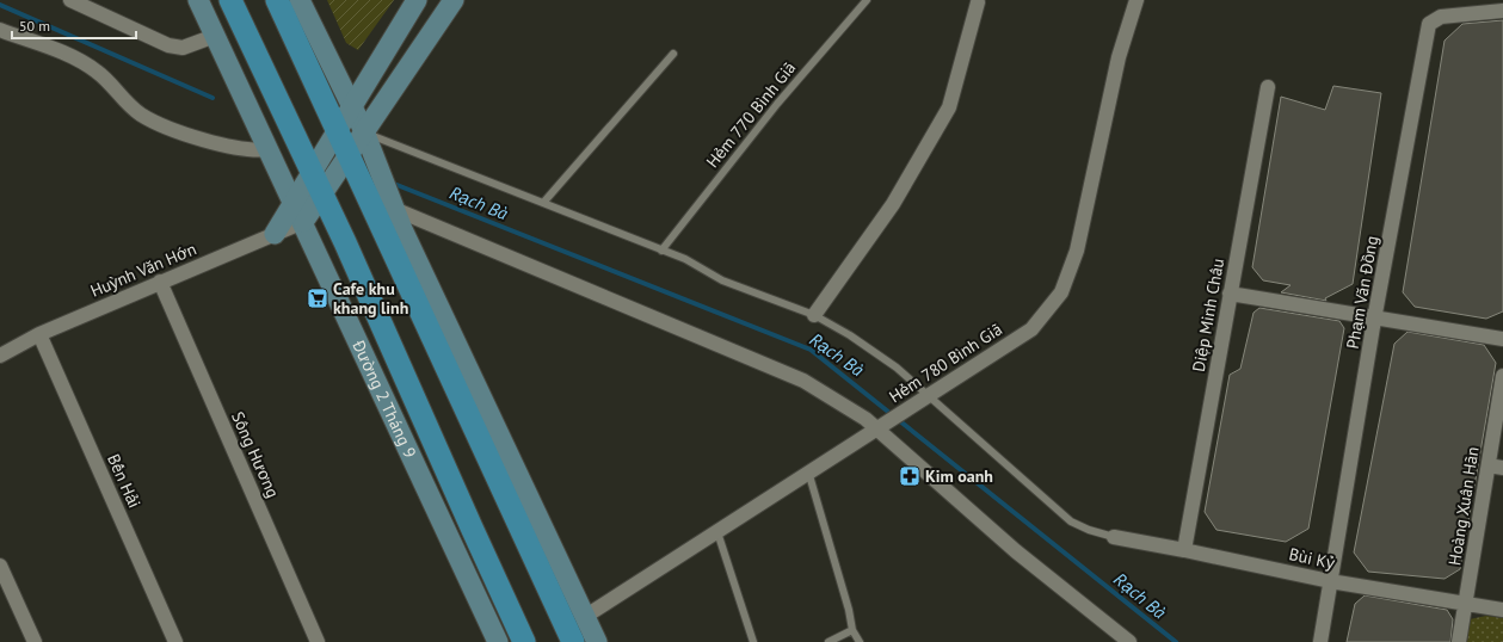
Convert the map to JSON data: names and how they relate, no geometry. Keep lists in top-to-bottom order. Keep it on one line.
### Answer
{"streets":{"main road":["Đường 2 Tháng 9"],"street":["Huỳnh Văn Hớn","Phạm Văn Đồng","Diệp Minh Châu","Hẻm 780 Bình Giã","Sông Hương","Bến Hải","Hoàng Xuân Hãn","Bùi Kỷ"],"lane":["Hẻm 770 Bình Giã"]},"crossings":[["Huỳnh Văn Hớn","Đường 2 Tháng 9"],["Huỳnh Văn Hớn","Sông Hương"],["Huỳnh Văn Hớn","Bến Hải"],["Phạm Văn Đồng","Bùi Kỷ"],["Diệp Minh Châu","Bùi Kỷ"],["Hoàng Xuân Hãn","Bùi Kỷ"]],"water":["Rạch Bà"],"places":{"supermarket":["Cafe khu khang linh"],"pharmacy":["Kim oanh"]},"scale_bar":"50 m"}
